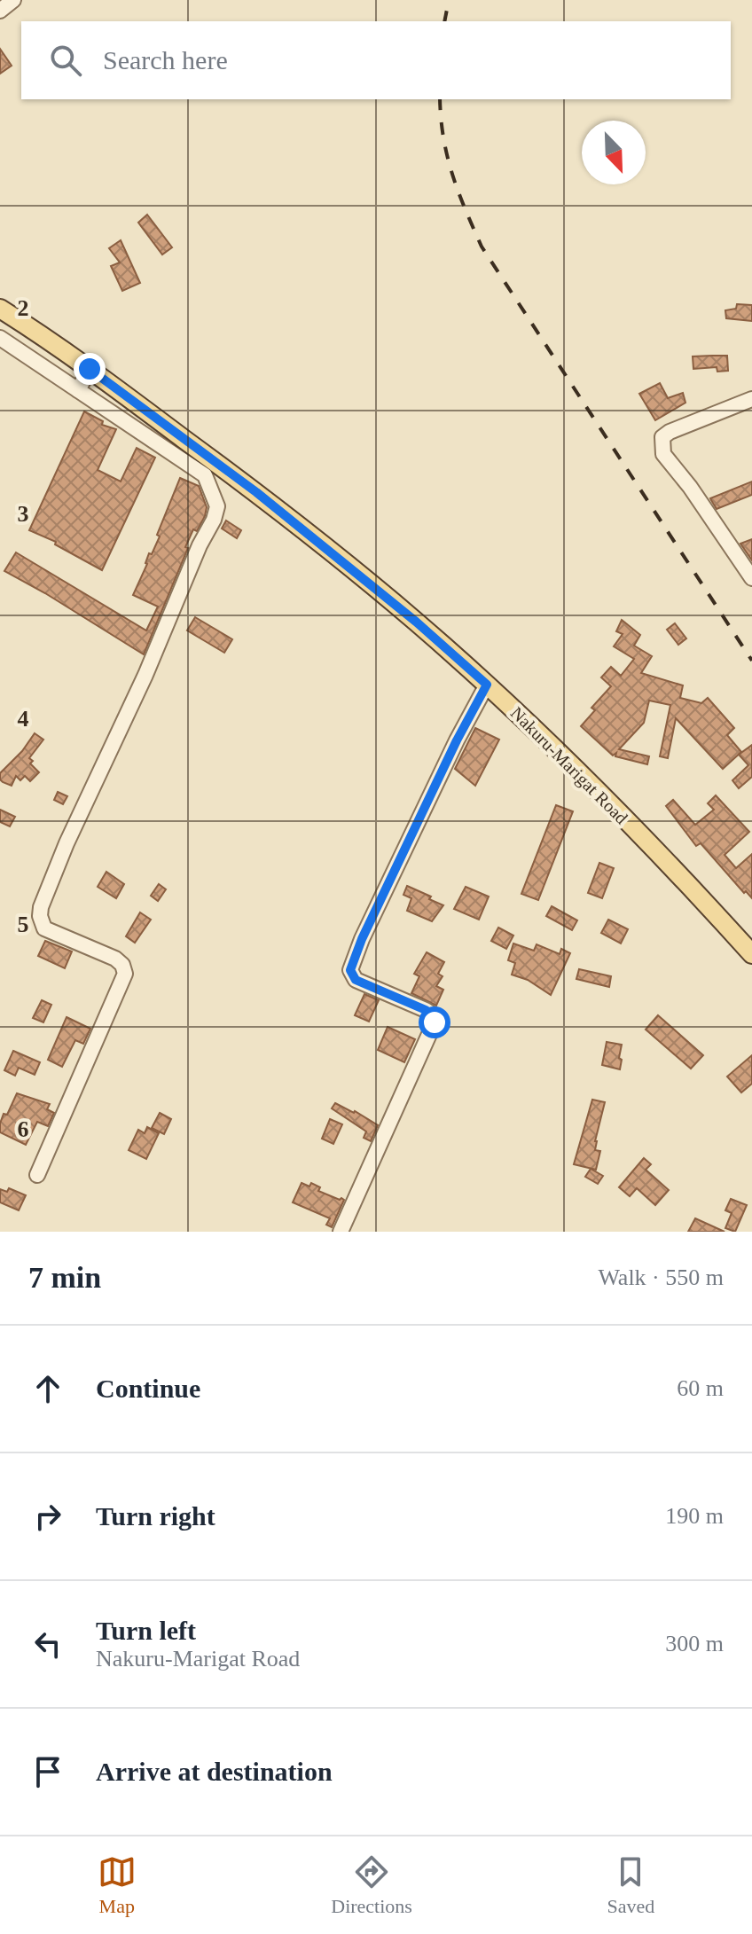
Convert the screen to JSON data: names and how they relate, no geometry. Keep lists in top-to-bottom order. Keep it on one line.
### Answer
{"streets":{"main road":["Nakuru-Marigat Road"]},"north":"bottom right","page":{"search":"Search here","heading":["7 min","Walk · 550 m"],"list":[["Continue","60 m"],["Turn right","190 m"],["Turn left","Nakuru-Marigat Road","300 m"],"Arrive at destination"],"nav":["Map","Directions","Saved"]},"grid":{"rows":["2","3","4","5","6"]}}
